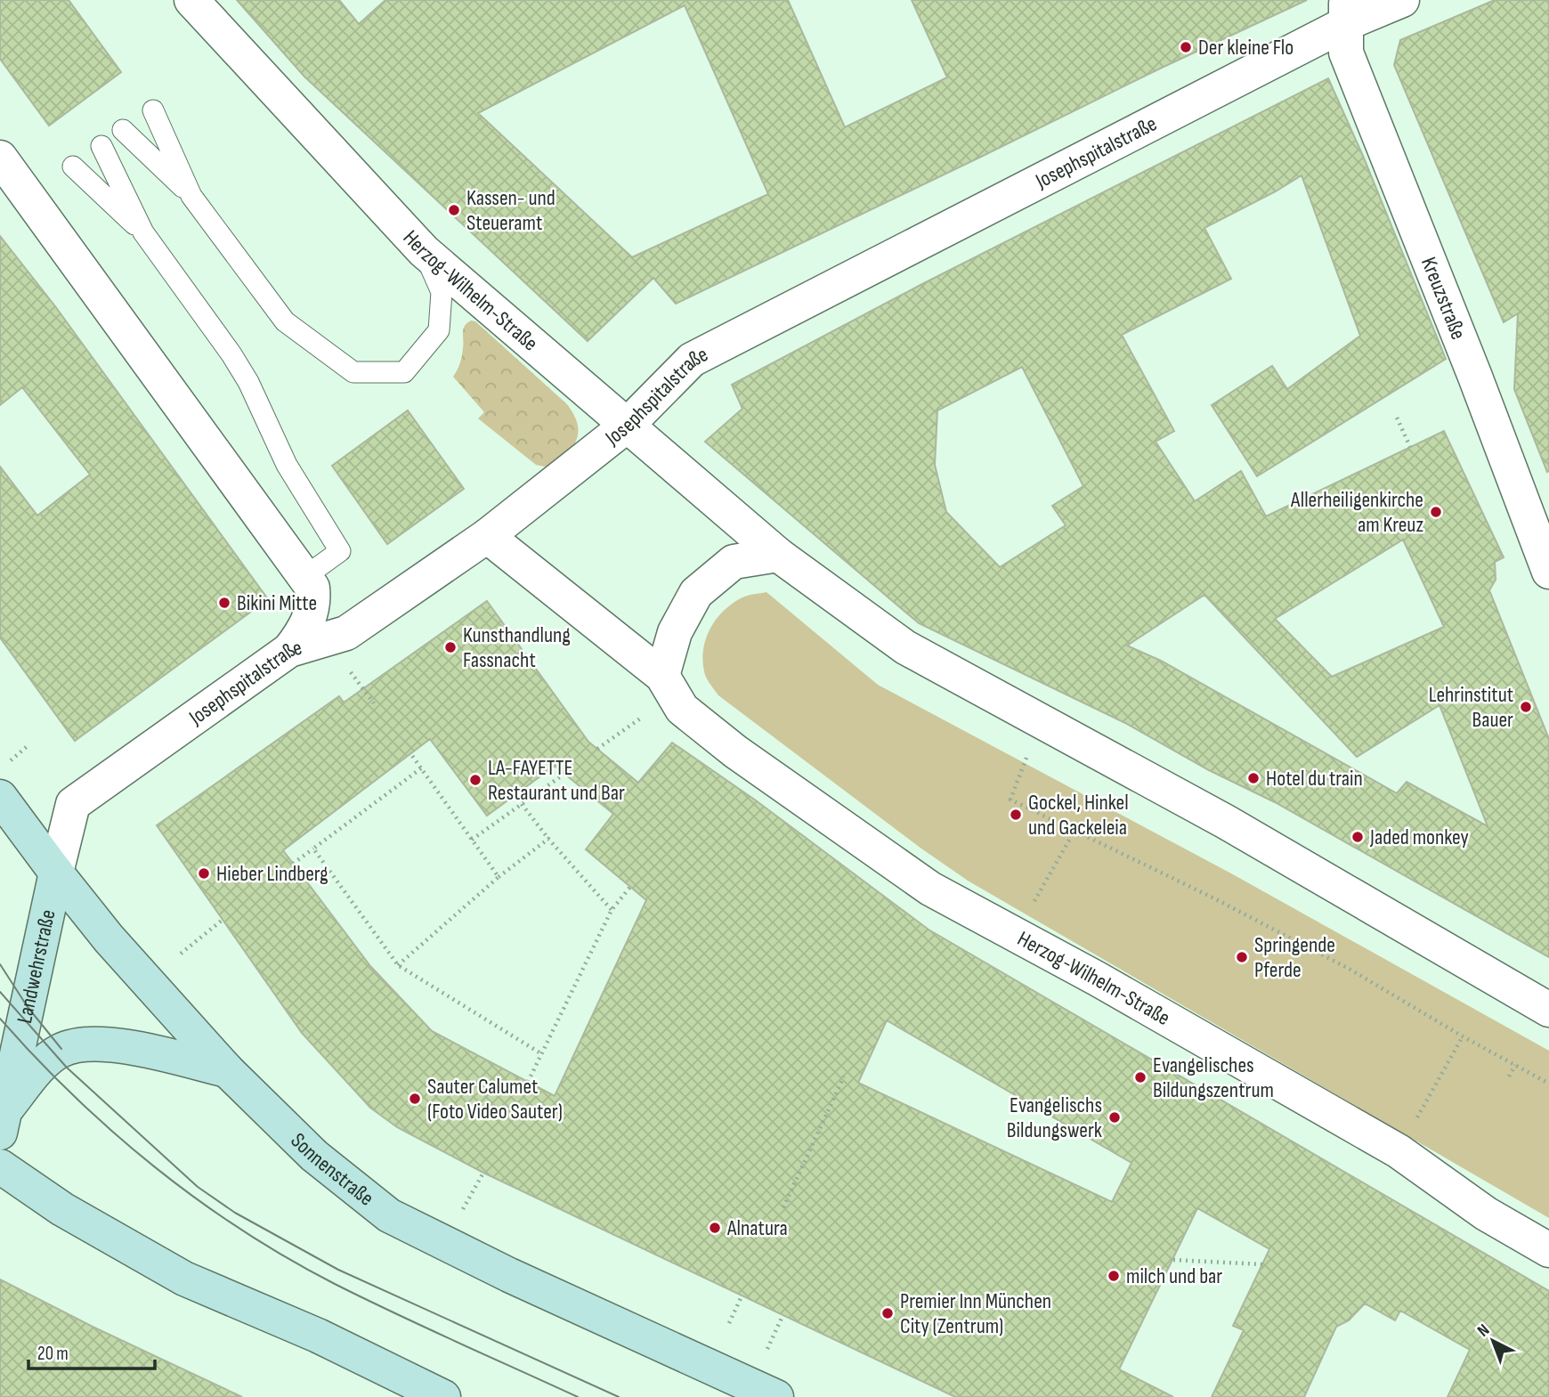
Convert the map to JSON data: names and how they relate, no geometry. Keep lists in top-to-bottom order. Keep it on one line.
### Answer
{"streets":{"main road":["Landwehrstraße","Sonnenstraße"],"street":["Josephspitalstraße","Herzog-Wilhelm-Straße","Kreuzstraße"]},"crossings":[["Josephspitalstraße","Herzog-Wilhelm-Straße"],["Josephspitalstraße","Kreuzstraße"],["Josephspitalstraße","Landwehrstraße"],["Josephspitalstraße","Sonnenstraße"],["Landwehrstraße","Sonnenstraße"]],"places":["Der kleine Flo","Kassen- und Steueramt","Allerheiligenkirche am Kreuz","Bikini Mitte","Kunsthandlung Fassnacht","Lehrinstitut Bauer","Hotel du train","LA-FAYETTE Restaurant und Bar","Gockel, Hinkel und Gackeleia","Jaded monkey","Hieber Lindberg","Springende Pferde","Evangelisches Bildungszentrum","Sauter Calumet (Foto Video Sauter)","Evangelischs Bildungswerk","Alnatura","milch und bar","Premier Inn München City (Zentrum)"],"scale_bar":"20 m","north":"top left"}
